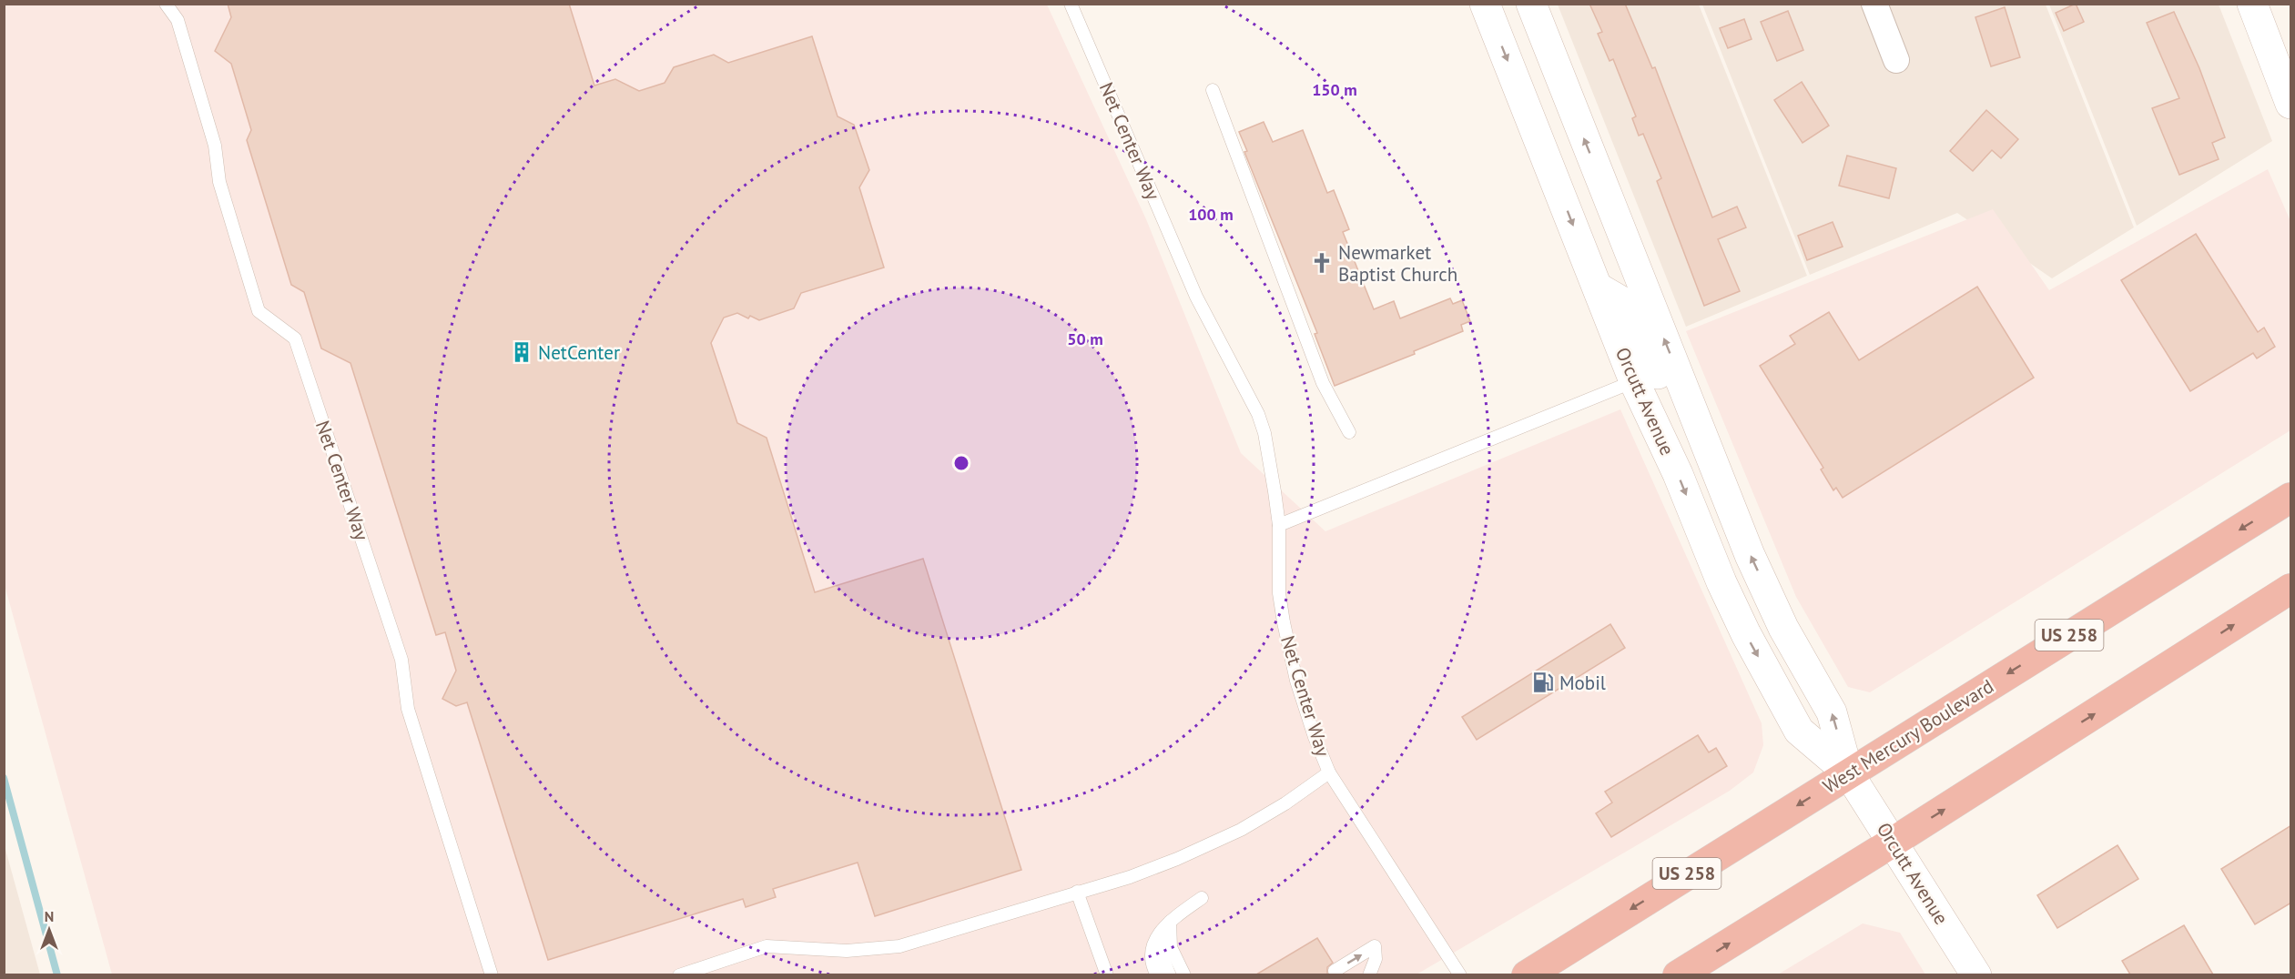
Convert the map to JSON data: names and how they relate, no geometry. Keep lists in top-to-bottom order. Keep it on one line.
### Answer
{"streets":{"highway":["US 258","West Mercury Boulevard"],"main road":["Orcutt Avenue"],"lane":["Net Center Way"]},"crossings":[["Orcutt Avenue","West Mercury Boulevard"]],"places":{"church":["Newmarket Baptist Church"],"building":["NetCenter"],"fuel station":["Mobil"]},"north":"top","rings":["150 m","100 m","50 m"]}
